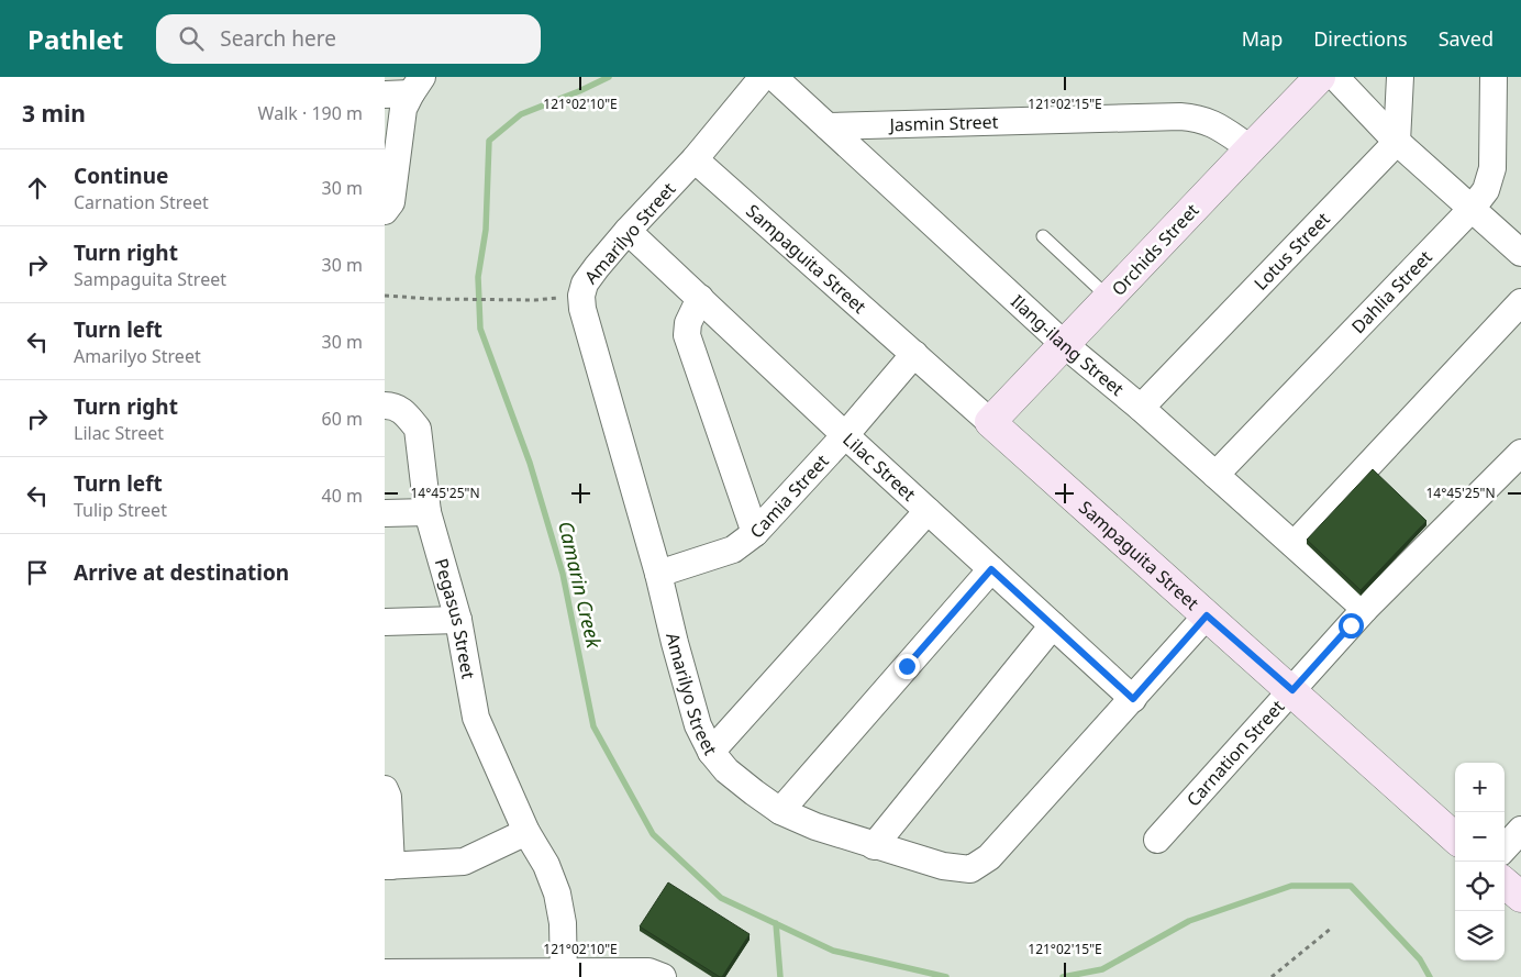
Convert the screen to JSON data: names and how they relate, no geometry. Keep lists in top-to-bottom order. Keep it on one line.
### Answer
{"streets":{"street":["Jasmin Street","Amarilyo Street","Orchids Street","Lotus Street","Sampaguita Street","Dahlia Street","Ilang-ilang Street","Lilac Street","Camia Street","Pegasus Street","Carnation Street"]},"crossings":[["Jasmin Street","Orchids Street"],["Jasmin Street","Ilang-ilang Street"],["Amarilyo Street","Sampaguita Street"],["Amarilyo Street","Lilac Street"],["Amarilyo Street","Camia Street"],["Orchids Street","Sampaguita Street"],["Orchids Street","Ilang-ilang Street"],["Lotus Street","Ilang-ilang Street"],["Sampaguita Street","Camia Street"],["Sampaguita Street","Carnation Street"],["Dahlia Street","Ilang-ilang Street"],["Ilang-ilang Street","Carnation Street"],["Lilac Street","Camia Street"]],"water":["Camarin Creek"],"page":{"header":"Pathlet","search":"Search here","nav":["Map","Directions","Saved"],"heading":["3 min","Walk · 190 m"],"list":[["Continue","Carnation Street","30 m"],["Turn right","Sampaguita Street","30 m"],["Turn left","Amarilyo Street","30 m"],["Turn right","Lilac Street","60 m"],["Turn left","Tulip Street","40 m"],"Arrive at destination"],"map_buttons":["+","−"]},"coordinates":["121°02'10\"E","121°02'15\"E","14°45'25\"N"]}
